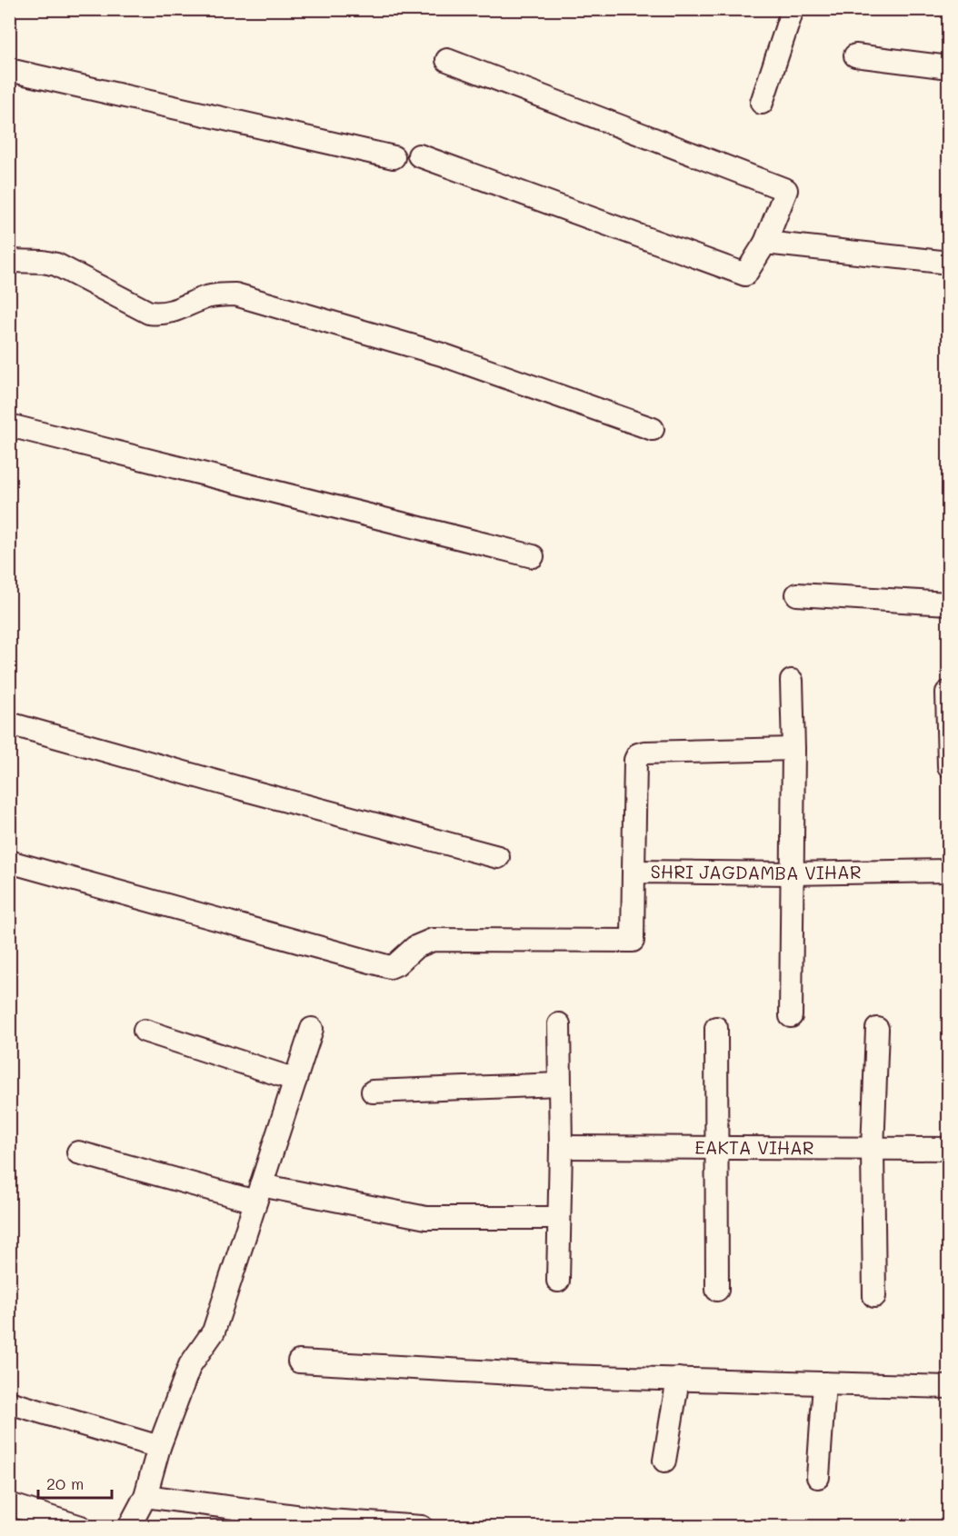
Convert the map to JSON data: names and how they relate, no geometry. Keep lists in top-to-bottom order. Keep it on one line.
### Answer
{"streets":{"street":["SHRI JAGDAMBA VIHAR","EAKTA VIHAR"]},"scale_bar":"20 m"}
